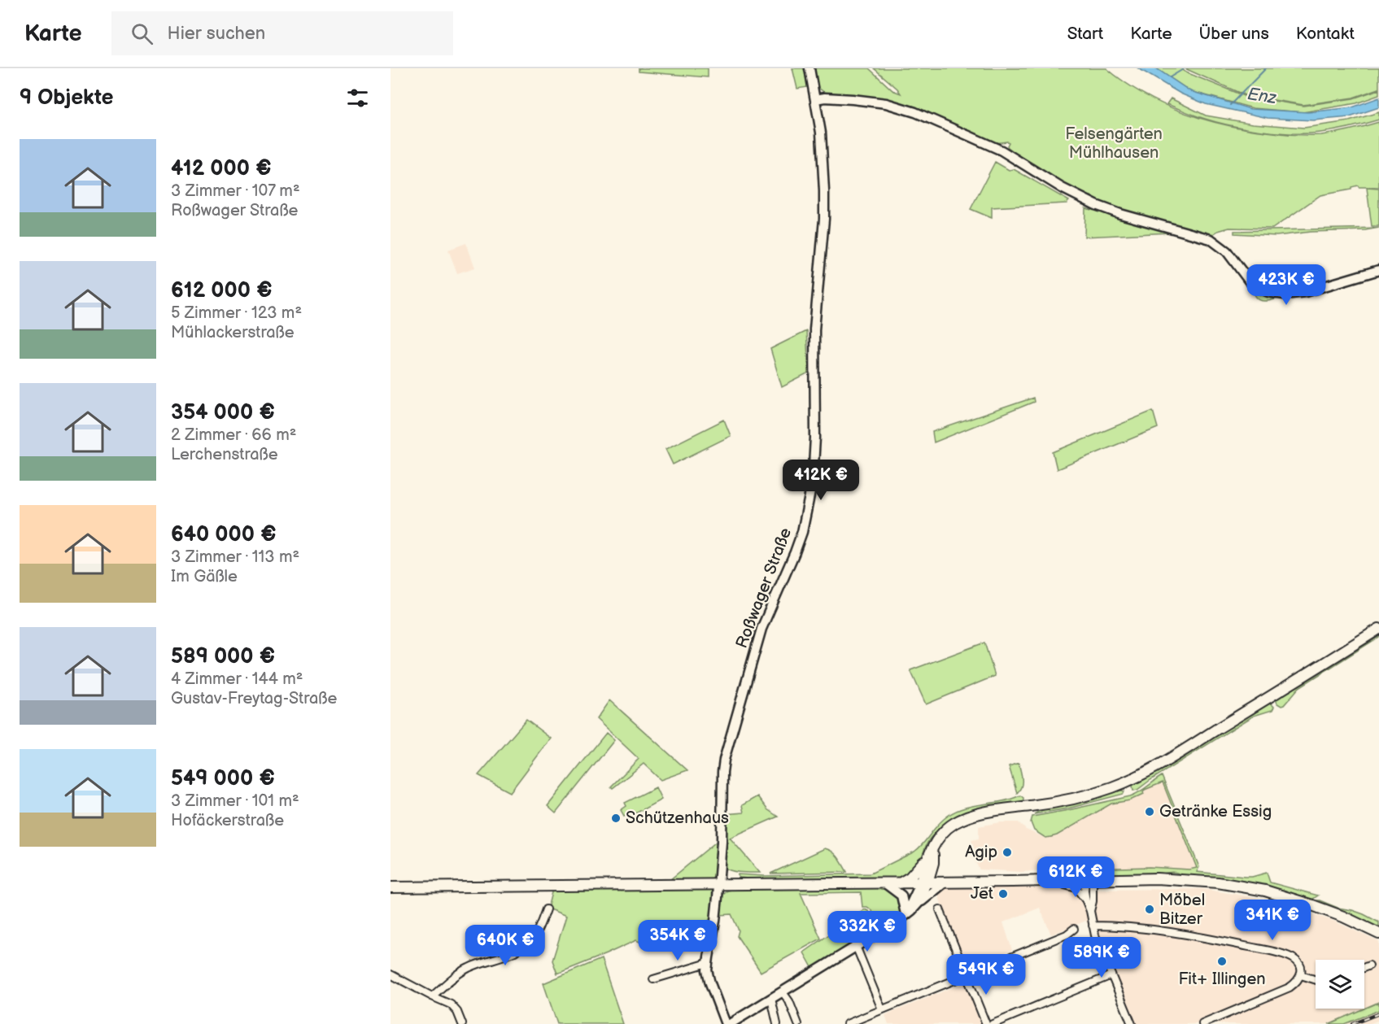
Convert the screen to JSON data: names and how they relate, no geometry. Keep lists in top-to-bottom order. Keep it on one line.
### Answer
{"streets":{"street":["Roßwager Straße"]},"water":["Enz"],"parks":["Felsengärten Mühlhausen"],"places":["Getränke Essig","Schützenhaus","Agip","Jet","Möbel Bitzer","Fit+ Illingen"],"page":{"header":"Karte","search":"Hier suchen","nav":["Start","Karte","Über uns","Kontakt"],"heading":"9 Objekte","list":[{"name":"412 000 €","note":"3 Zimmer · 107 m² · Roßwager Straße"},{"name":"612 000 €","note":"5 Zimmer · 123 m² · Mühlackerstraße"},{"name":"354 000 €","note":"2 Zimmer · 66 m² · Lerchenstraße"},{"name":"640 000 €","note":"3 Zimmer · 113 m² · Im Gäßle"},{"name":"589 000 €","note":"4 Zimmer · 144 m² · Gustav-Freytag-Straße"},{"name":"549 000 €","note":"3 Zimmer · 101 m² · Hofäckerstraße"}],"price":["423K €","412K €","612K €","341K €","332K €","354K €","640K €","589K €","549K €"]}}
